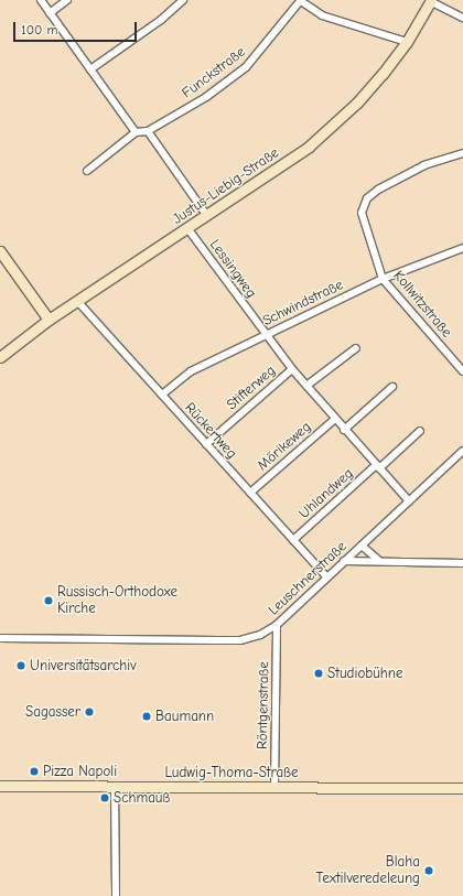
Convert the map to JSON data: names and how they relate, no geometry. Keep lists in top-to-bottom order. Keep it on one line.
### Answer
{"streets":{"main road":["Justus-Liebig-Straße","Ludwig-Thoma-Straße"],"street":["Funckstraße","Lessingweg","Schwindstraße","Kollwitzstraße","Stifterweg","Rückertweg","Mörikeweg","Uhlandweg","Leuschnerstraße","Röntgenstraße"]},"crossings":[["Funckstraße","Justus-Liebig-Straße"],["Justus-Liebig-Straße","Lessingweg"],["Justus-Liebig-Straße","Rückertweg"],["Lessingweg","Schwindstraße"],["Lessingweg","Stifterweg"],["Lessingweg","Mörikeweg"],["Lessingweg","Uhlandweg"],["Lessingweg","Leuschnerstraße"],["Schwindstraße","Kollwitzstraße"],["Schwindstraße","Rückertweg"],["Stifterweg","Rückertweg"],["Rückertweg","Mörikeweg"],["Rückertweg","Uhlandweg"],["Rückertweg","Leuschnerstraße"],["Leuschnerstraße","Röntgenstraße"],["Röntgenstraße","Ludwig-Thoma-Straße"]],"places":["Russisch-Orthodoxe Kirche","Universitätsarchiv","Studiobühne","Sagasser","Baumann","Pizza Napoli","Schmauß","Blaha Textilveredeleung"],"scale_bar":"100 m"}
